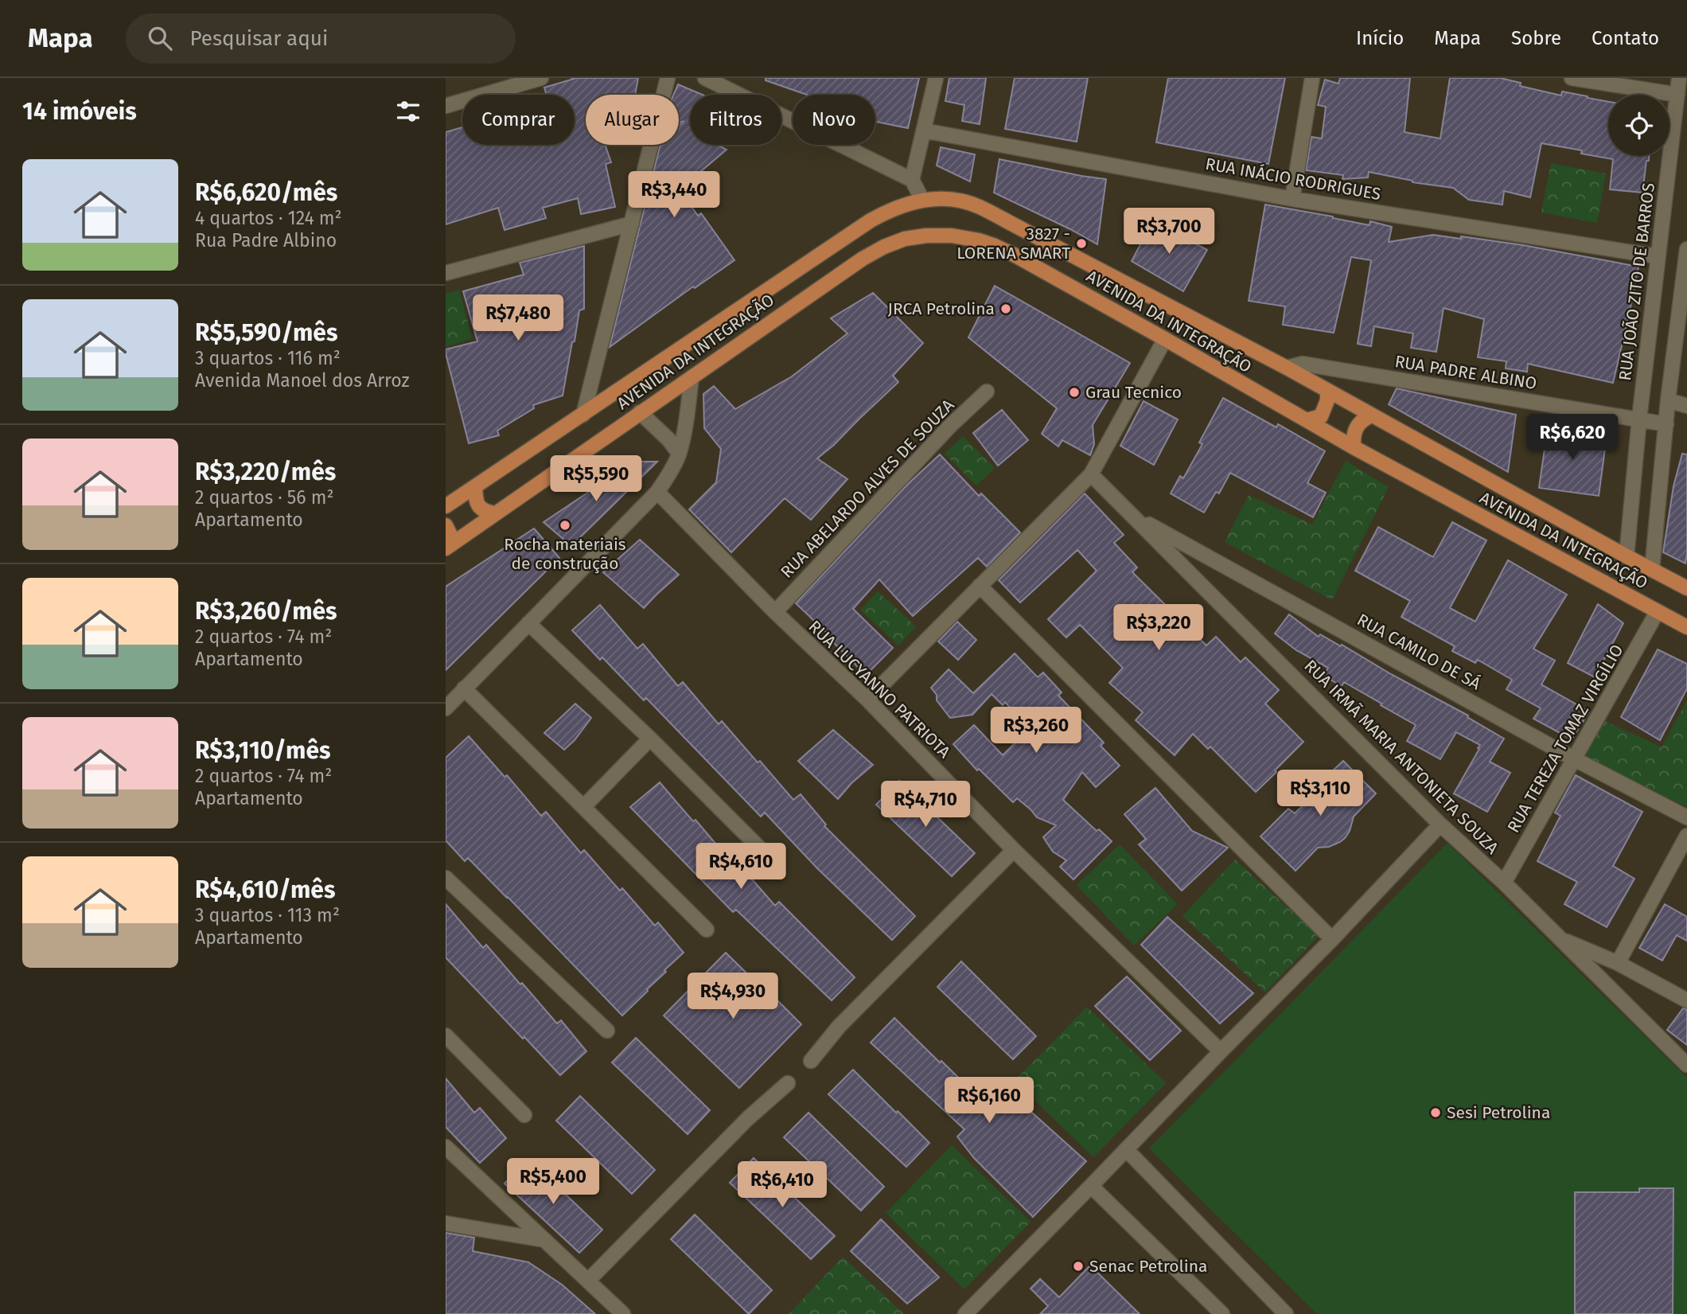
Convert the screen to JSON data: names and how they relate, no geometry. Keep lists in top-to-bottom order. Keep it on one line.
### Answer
{"streets":{"main road":["AVENIDA DA INTEGRAÇÃO"],"street":["RUA INÁCIO RODRIGUES","RUA JOÃO ZITO DE BARROS","RUA PADRE ALBINO","RUA ABELARDO ALVES DE SOUZA","RUA CAMILO DE SÁ","RUA LUCYANNO PATRIOTA","RUA TEREZA TOMAZ VIRGÍLIO","RUA IRMÃ MARIA ANTONIETA SOUZA"]},"crossings":[["RUA INÁCIO RODRIGUES","RUA JOÃO ZITO DE BARROS"],["RUA JOÃO ZITO DE BARROS","AVENIDA DA INTEGRAÇÃO"],["RUA JOÃO ZITO DE BARROS","RUA PADRE ALBINO"],["AVENIDA DA INTEGRAÇÃO","RUA PADRE ALBINO"],["AVENIDA DA INTEGRAÇÃO","RUA TEREZA TOMAZ VIRGÍLIO"],["RUA ABELARDO ALVES DE SOUZA","RUA LUCYANNO PATRIOTA"],["RUA CAMILO DE SÁ","RUA TEREZA TOMAZ VIRGÍLIO"],["RUA CAMILO DE SÁ","RUA IRMÃ MARIA ANTONIETA SOUZA"],["RUA TEREZA TOMAZ VIRGÍLIO","RUA IRMÃ MARIA ANTONIETA SOUZA"]],"places":["3827 - LORENA SMART","JRCA Petrolina","Grau Tecnico","Rocha materiais de construção","Sesi Petrolina","Senac Petrolina"],"page":{"header":"Mapa","search":"Pesquisar aqui","nav":["Início","Mapa","Sobre","Contato"],"heading":"14 imóveis","chip":["Comprar","Alugar","Filtros","Novo"],"list":[{"name":"R$6,620/mês","note":"4 quartos · 124 m² · Rua Padre Albino"},{"name":"R$5,590/mês","note":"3 quartos · 116 m² · Avenida Manoel dos Arroz"},{"name":"R$3,220/mês","note":"2 quartos · 56 m² · Apartamento"},{"name":"R$3,260/mês","note":"2 quartos · 74 m² · Apartamento"},{"name":"R$3,110/mês","note":"2 quartos · 74 m² · Apartamento"},{"name":"R$4,610/mês","note":"3 quartos · 113 m² · Apartamento"}],"price":["R$3,440","R$3,700","R$7,480","R$6,620","R$5,590","R$3,220","R$3,260","R$3,110","R$4,710","R$4,610","R$4,930","R$6,160","R$5,400","R$6,410"]}}
